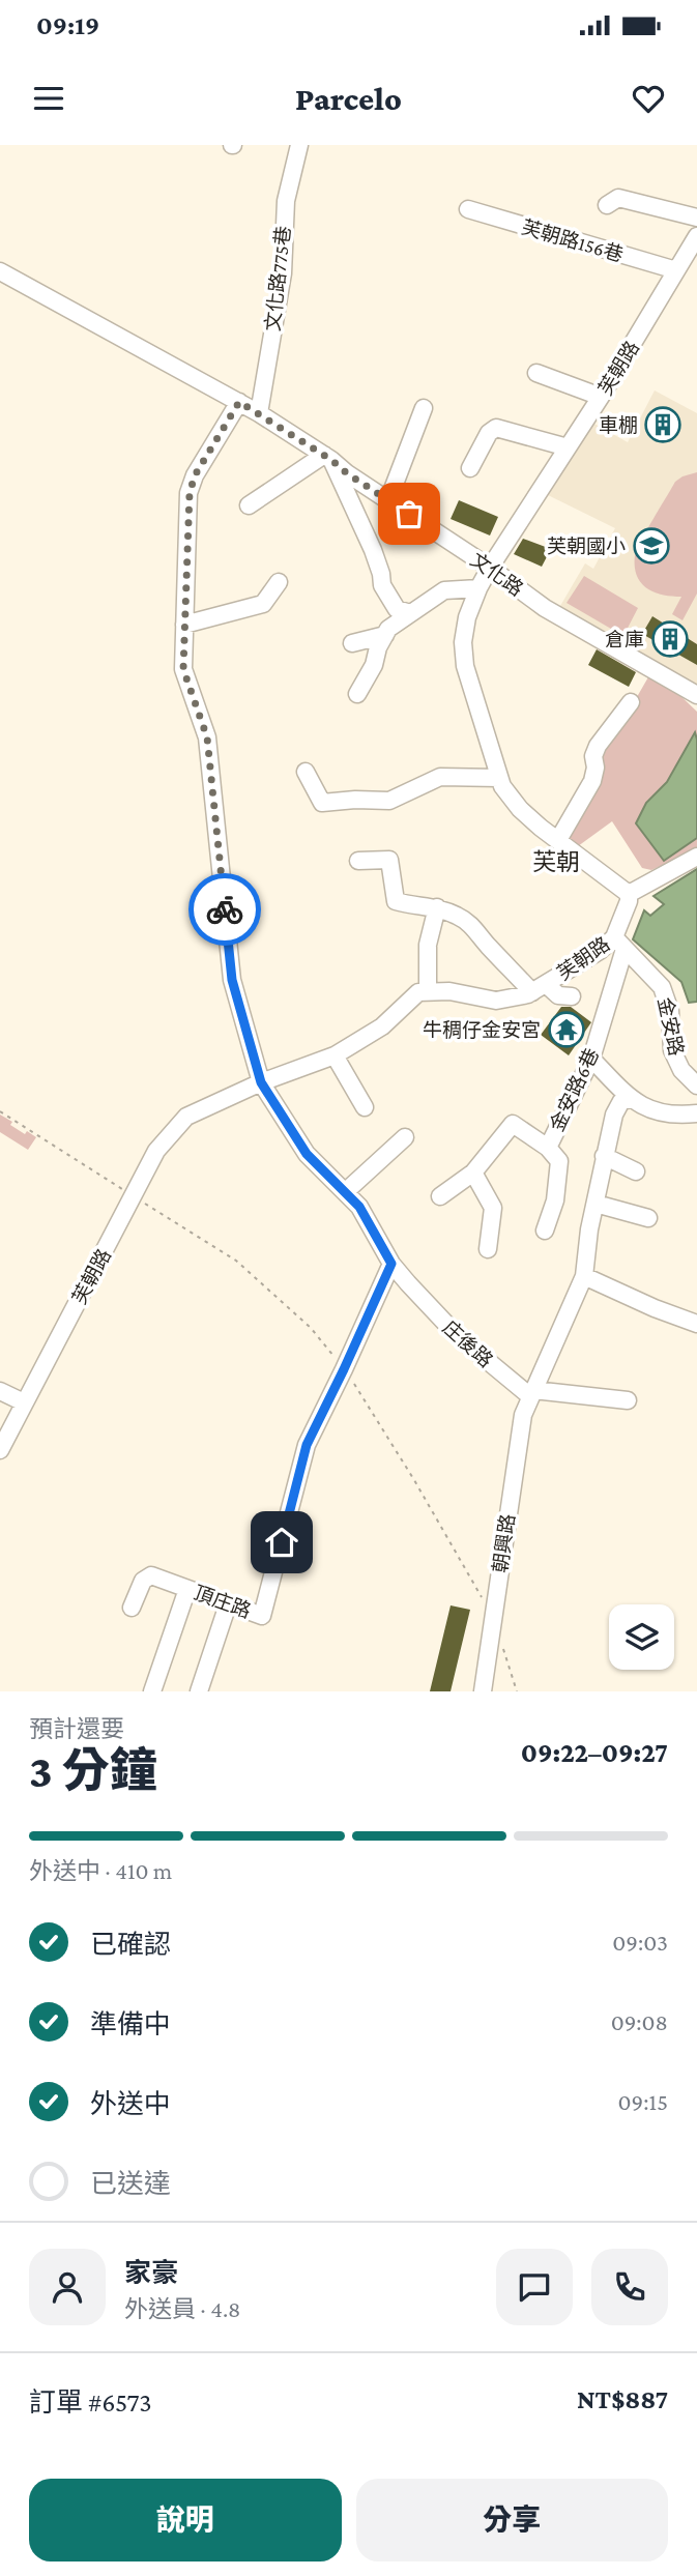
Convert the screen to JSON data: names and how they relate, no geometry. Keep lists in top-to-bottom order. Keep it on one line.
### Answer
{"streets":{"street":["芙朝路156巷","文化路775巷","芙朝路","文化路","金安路","金安路6巷","庄後路","朝興路","頂庄路"]},"crossings":[["芙朝路156巷","芙朝路"],["文化路775巷","文化路"],["芙朝路","文化路"],["芙朝路","金安路"],["芙朝路","金安路6巷"],["芙朝路","庄後路"],["文化路","庄後路"],["金安路","金安路6巷"],["庄後路","朝興路"],["庄後路","頂庄路"]],"districts":["芙朝"],"places":{"building":["車棚","倉庫"],"school or university":["芙朝國小"],"temple":["牛稠仔金安宮"]},"page":{"status":"09:19","header":"Parcelo","heading":["3 分鐘","預計還要","09:22–09:27"],"panel":["家豪","外送員 · 4.8","訂單 #6573","NT$887"],"bar":"外送中 · 410 m","list":[["已確認","09:03"],["準備中","09:08"],["外送中","09:15"],"已送達"],"buttons":["說明","分享"]}}
